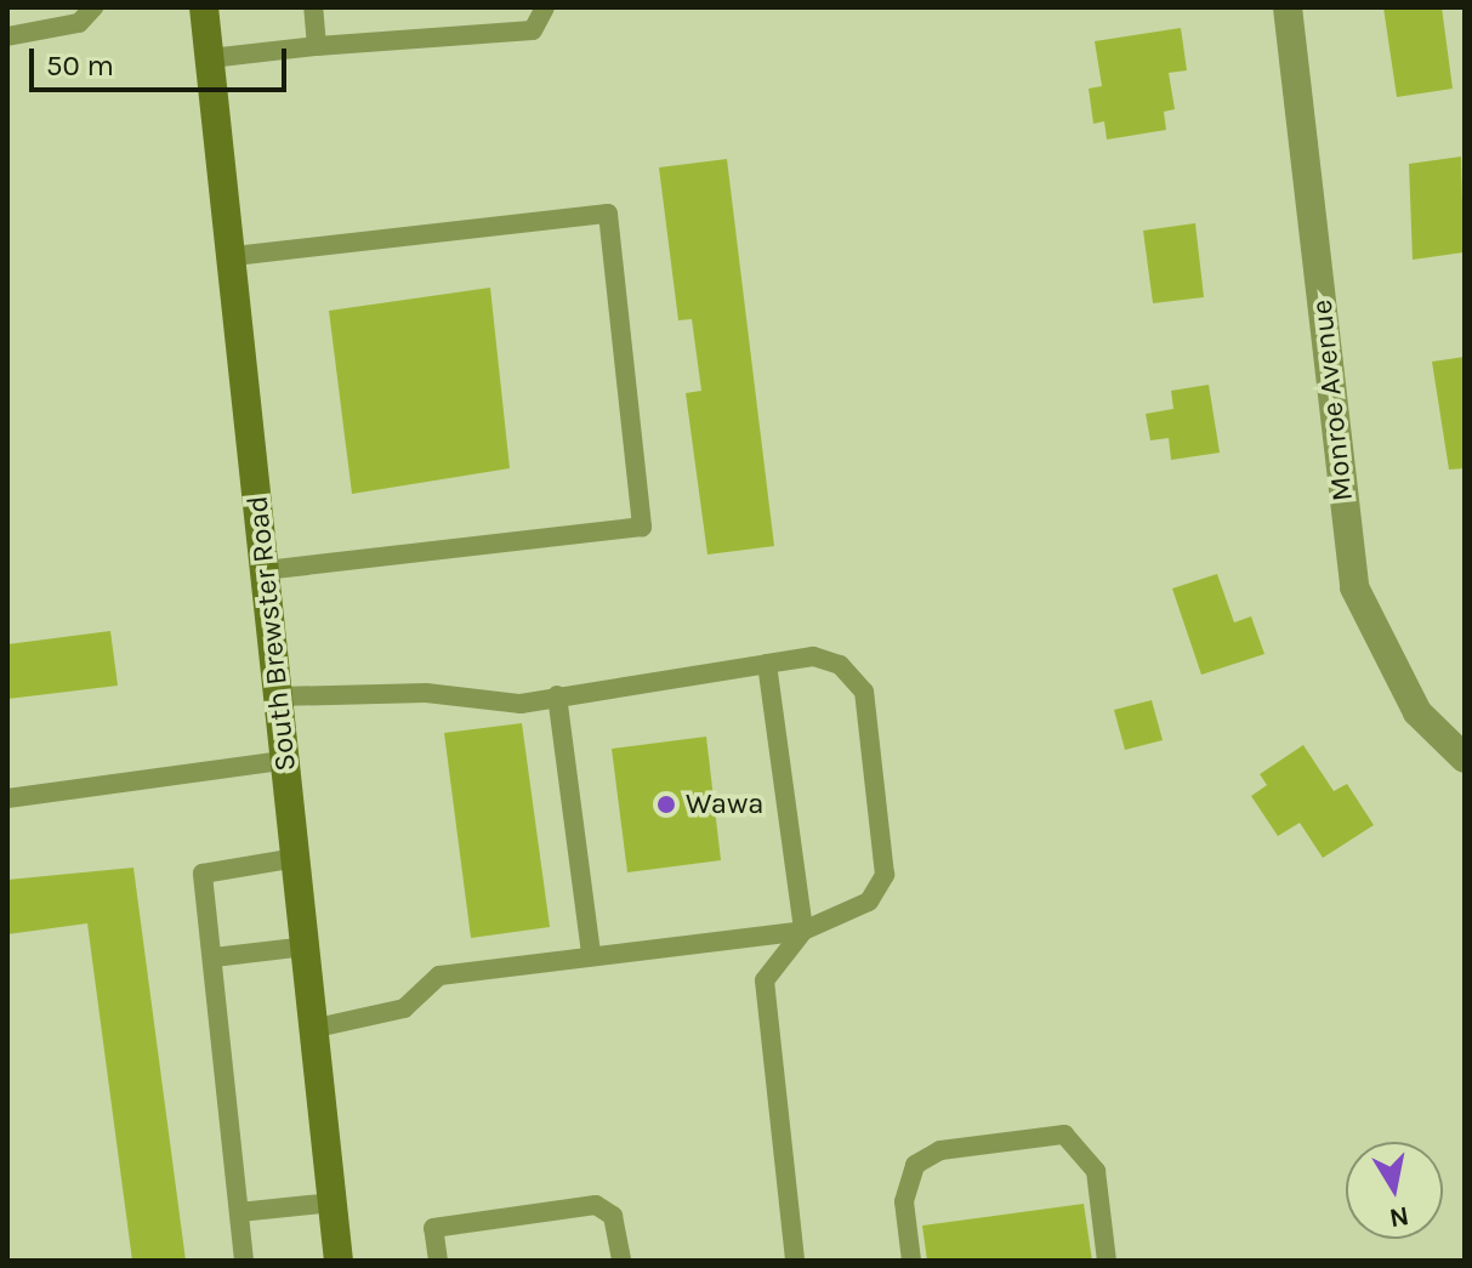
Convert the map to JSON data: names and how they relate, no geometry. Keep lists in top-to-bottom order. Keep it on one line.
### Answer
{"streets":{"main road":["South Brewster Road"],"street":["Monroe Avenue"]},"places":["Wawa"],"scale_bar":"50 m","north":"bottom"}
